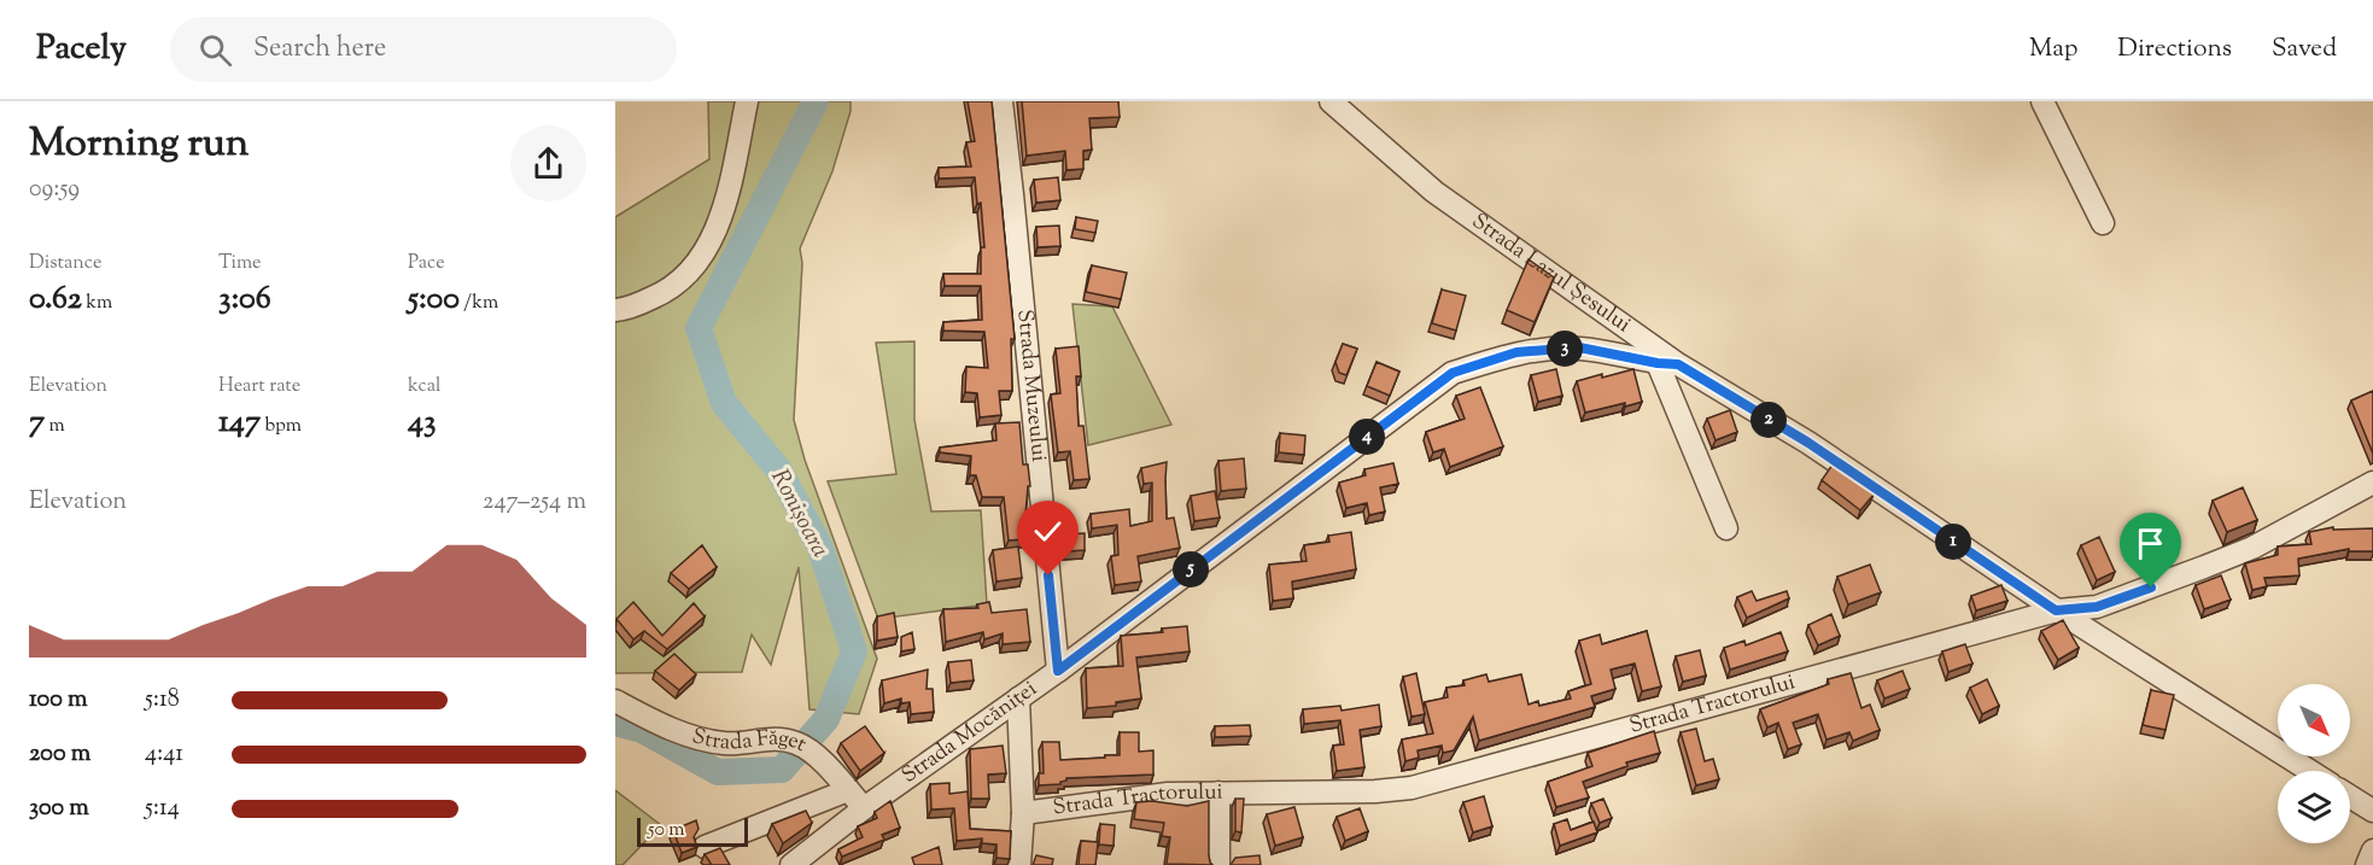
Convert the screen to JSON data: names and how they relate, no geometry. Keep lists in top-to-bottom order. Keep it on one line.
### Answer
{"streets":{"street":["Strada Lazul Șesului","Strada Muzeului","Strada Tractorului","Strada Mocăniței","Strada Făget"]},"crossings":[["Strada Lazul Șesului","Strada Tractorului"],["Strada Lazul Șesului","Strada Mocăniței"],["Strada Muzeului","Strada Mocăniței"],["Strada Mocăniței","Strada Făget"]],"water":["Ronișoara"],"scale_bar":"50 m","north":"bottom right","page":{"header":"Pacely","search":"Search here","nav":["Map","Directions","Saved"],"heading":["Morning run","09:59"],"stats":[["Distance","0.62 km"],["Time","3:06"],["Pace","5:00 /km"],["Elevation","7 m"],["Heart rate","147 bpm"],["kcal","43"]],"pins":["3","2","4","1","5"],"chart":["Elevation","247–254 m"],"list":[{"name":"100 m","note":"5:18"},{"name":"200 m","note":"4:41"},{"name":"300 m","note":"5:14"}],"scale":"50 m"}}
